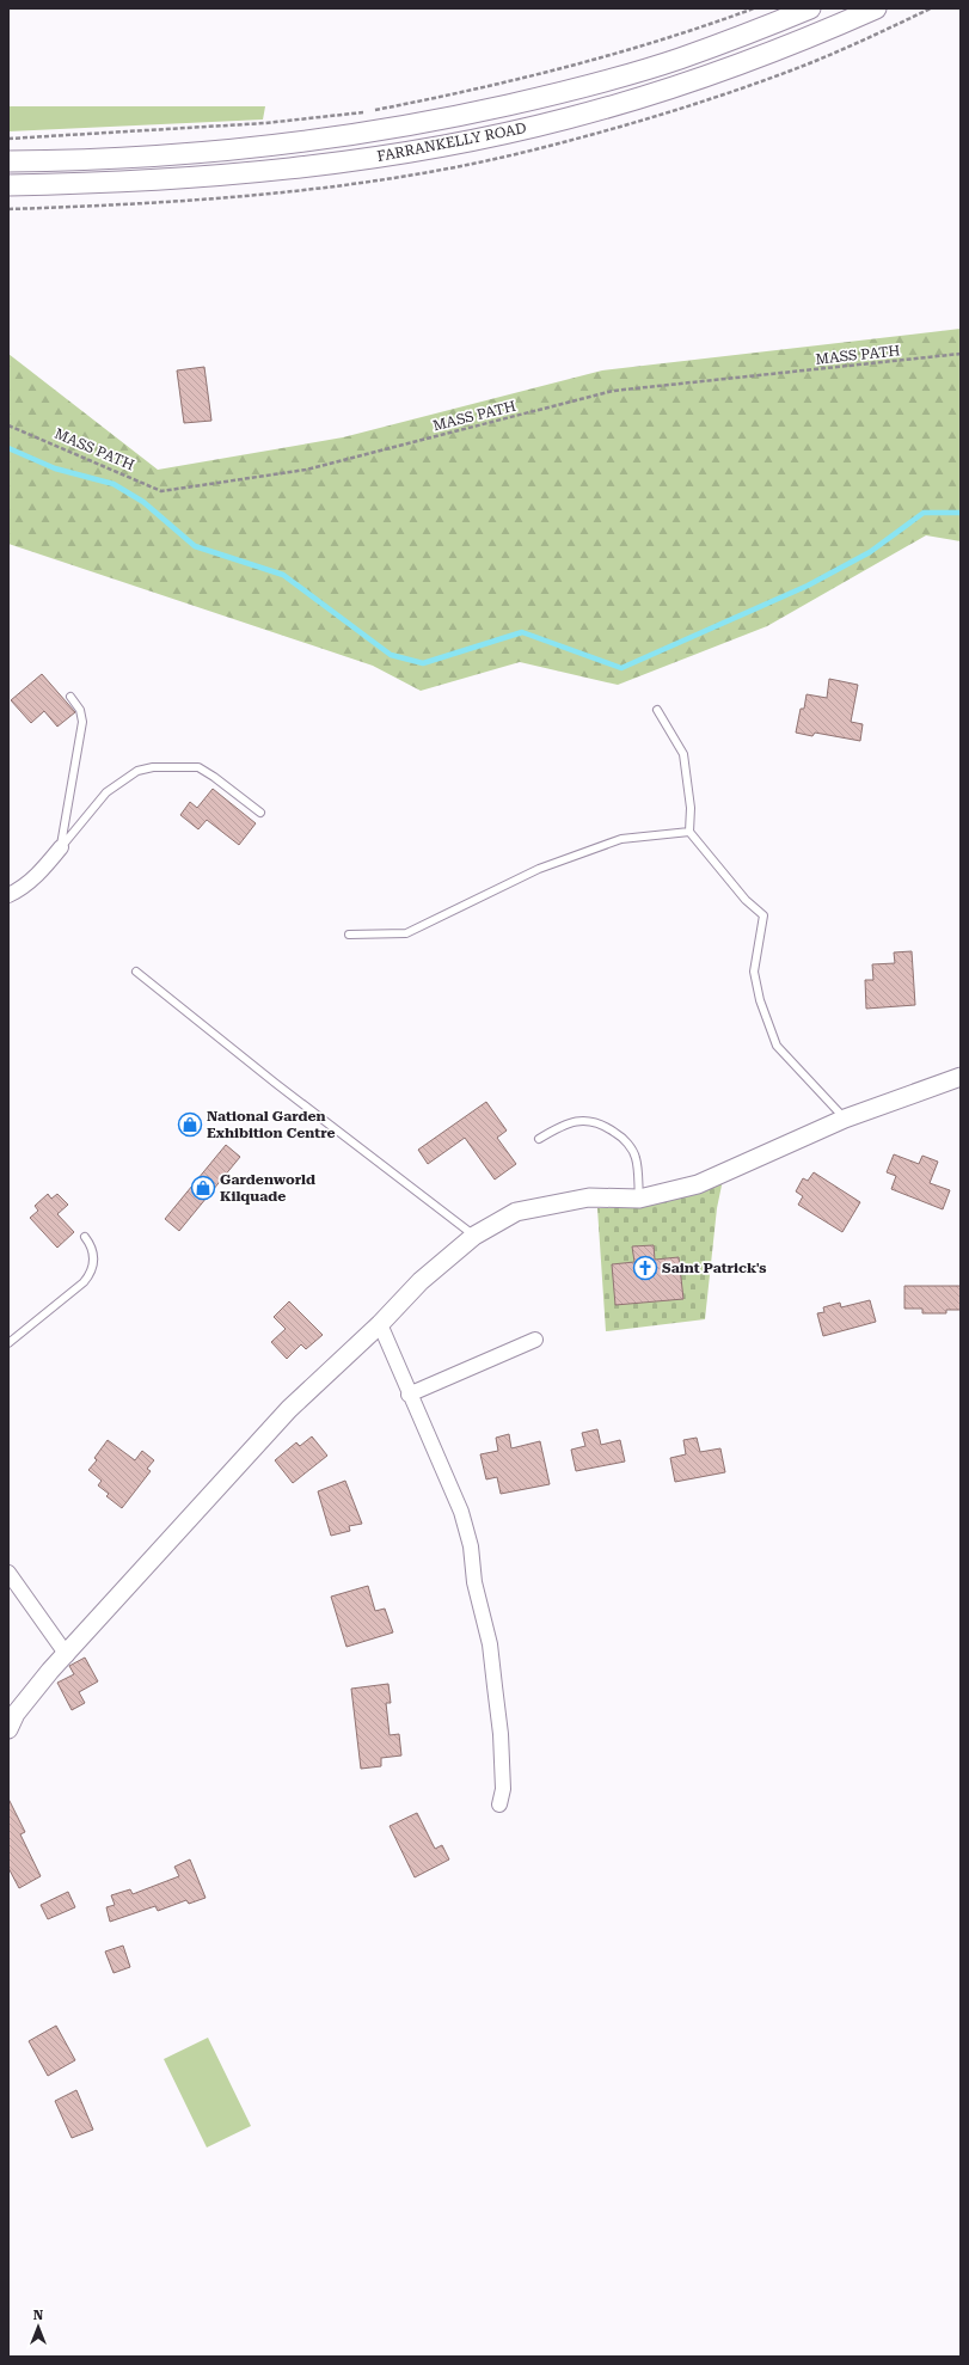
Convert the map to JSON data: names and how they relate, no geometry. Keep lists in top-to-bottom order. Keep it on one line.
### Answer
{"streets":{"main road":["FARRANKELLY ROAD"],"path":["MASS PATH"]},"places":{"shop":["National Garden Exhibition Centre","Gardenworld Kilquade"],"church":["Saint Patrick's"]},"north":"top"}
